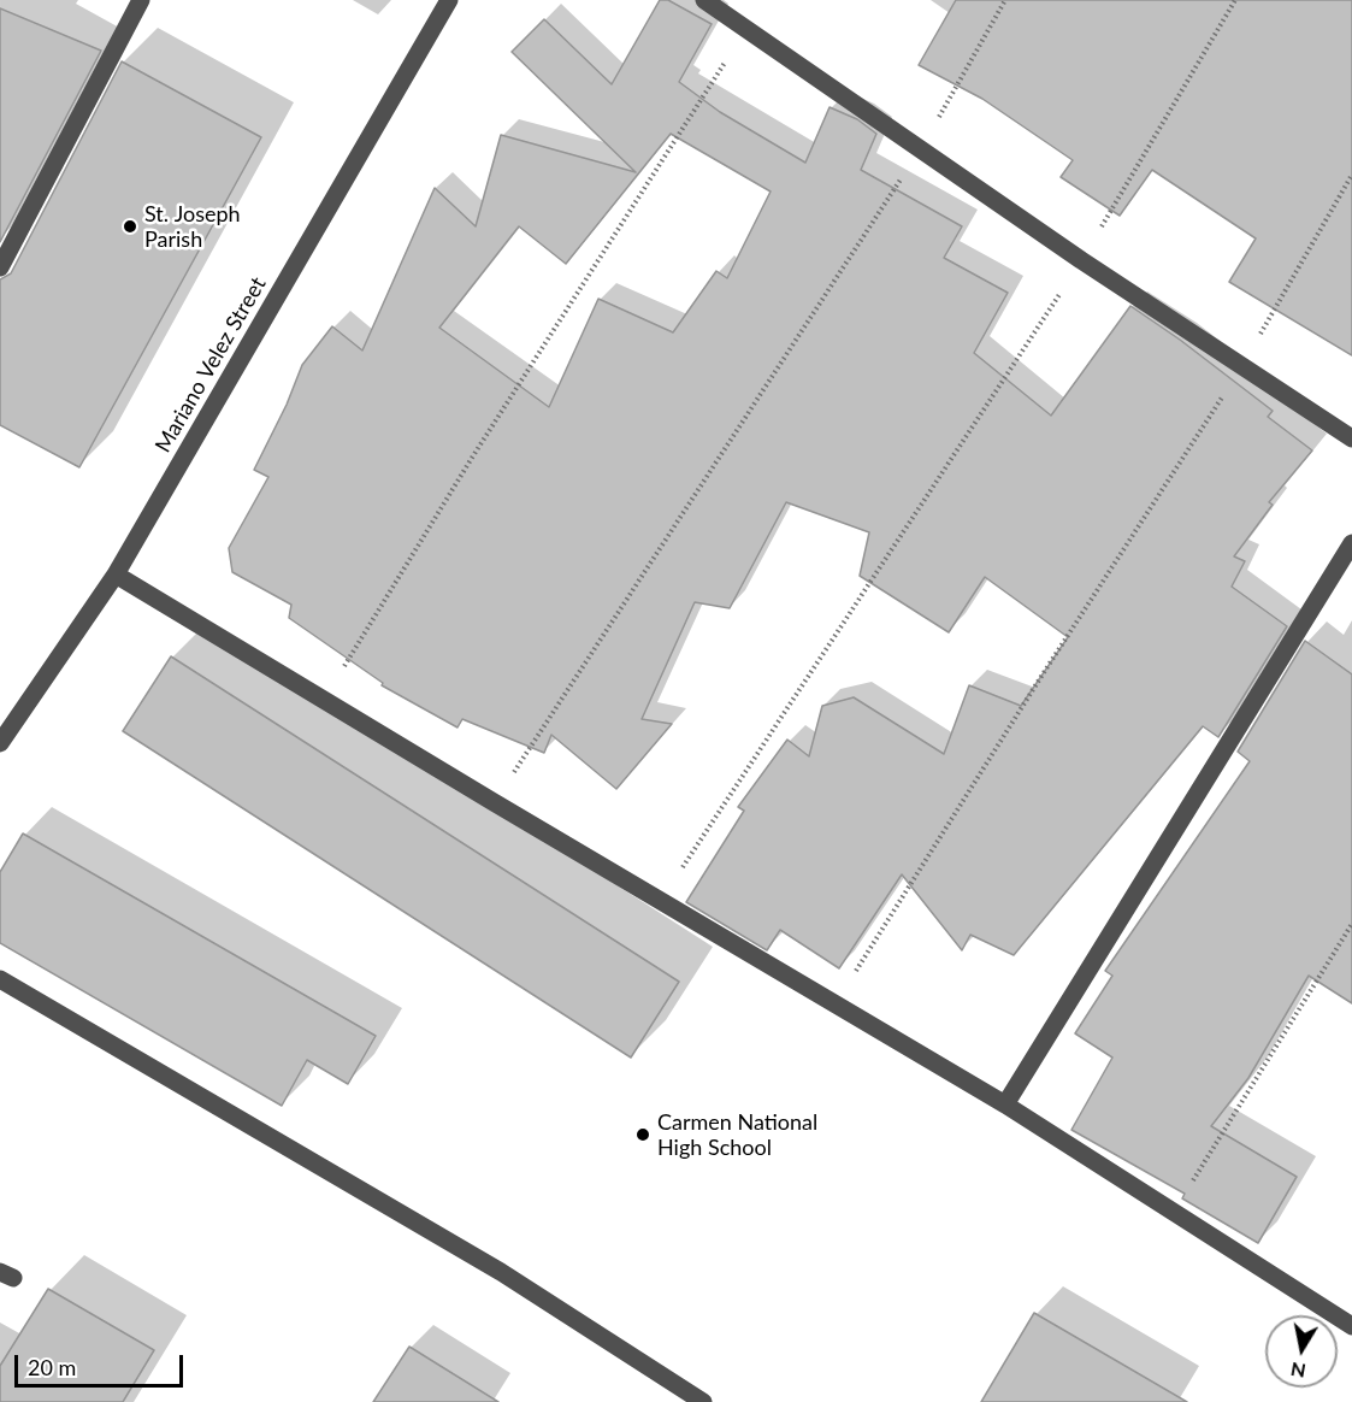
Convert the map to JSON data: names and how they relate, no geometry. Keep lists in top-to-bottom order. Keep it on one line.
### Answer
{"streets":{"street":["Mariano Velez Street"]},"places":["St. Joseph Parish","Carmen National High School"],"scale_bar":"20 m","north":"bottom"}
